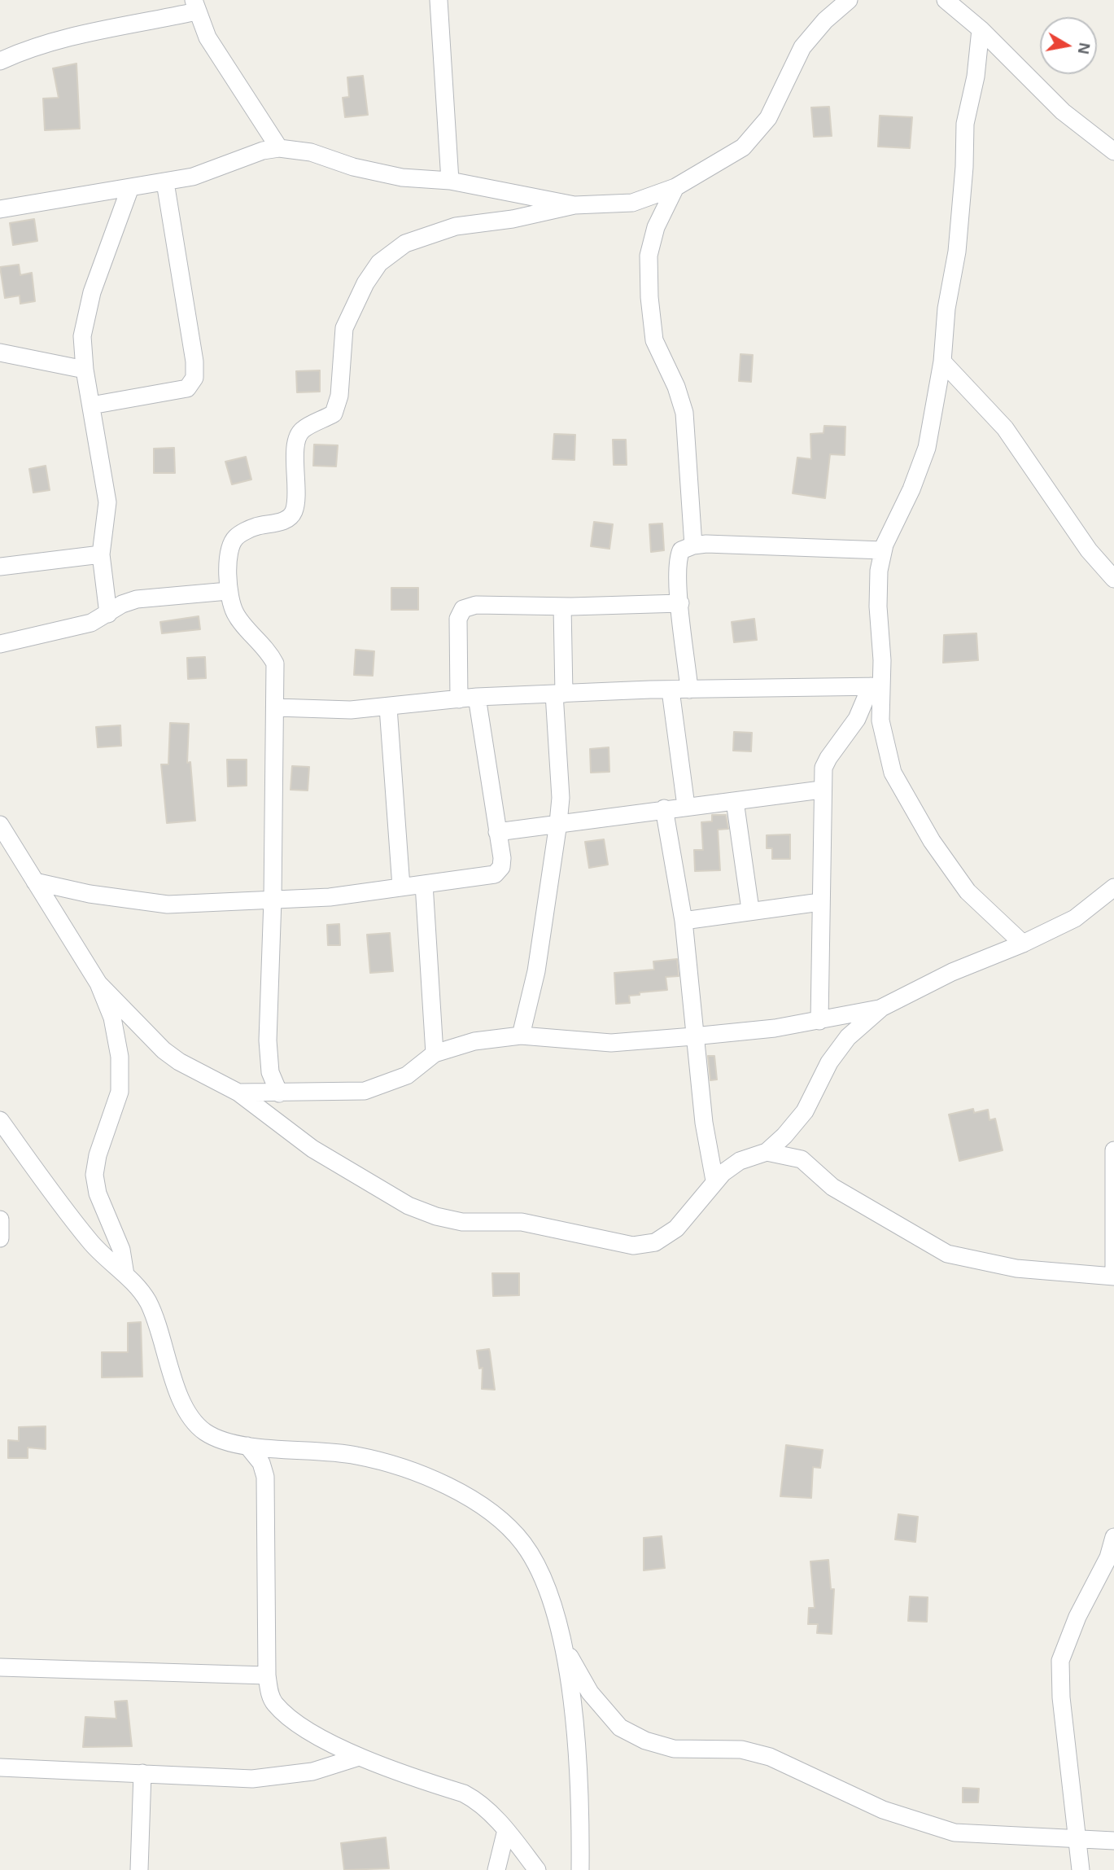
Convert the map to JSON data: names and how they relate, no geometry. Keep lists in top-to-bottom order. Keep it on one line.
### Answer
{"north":"right"}
